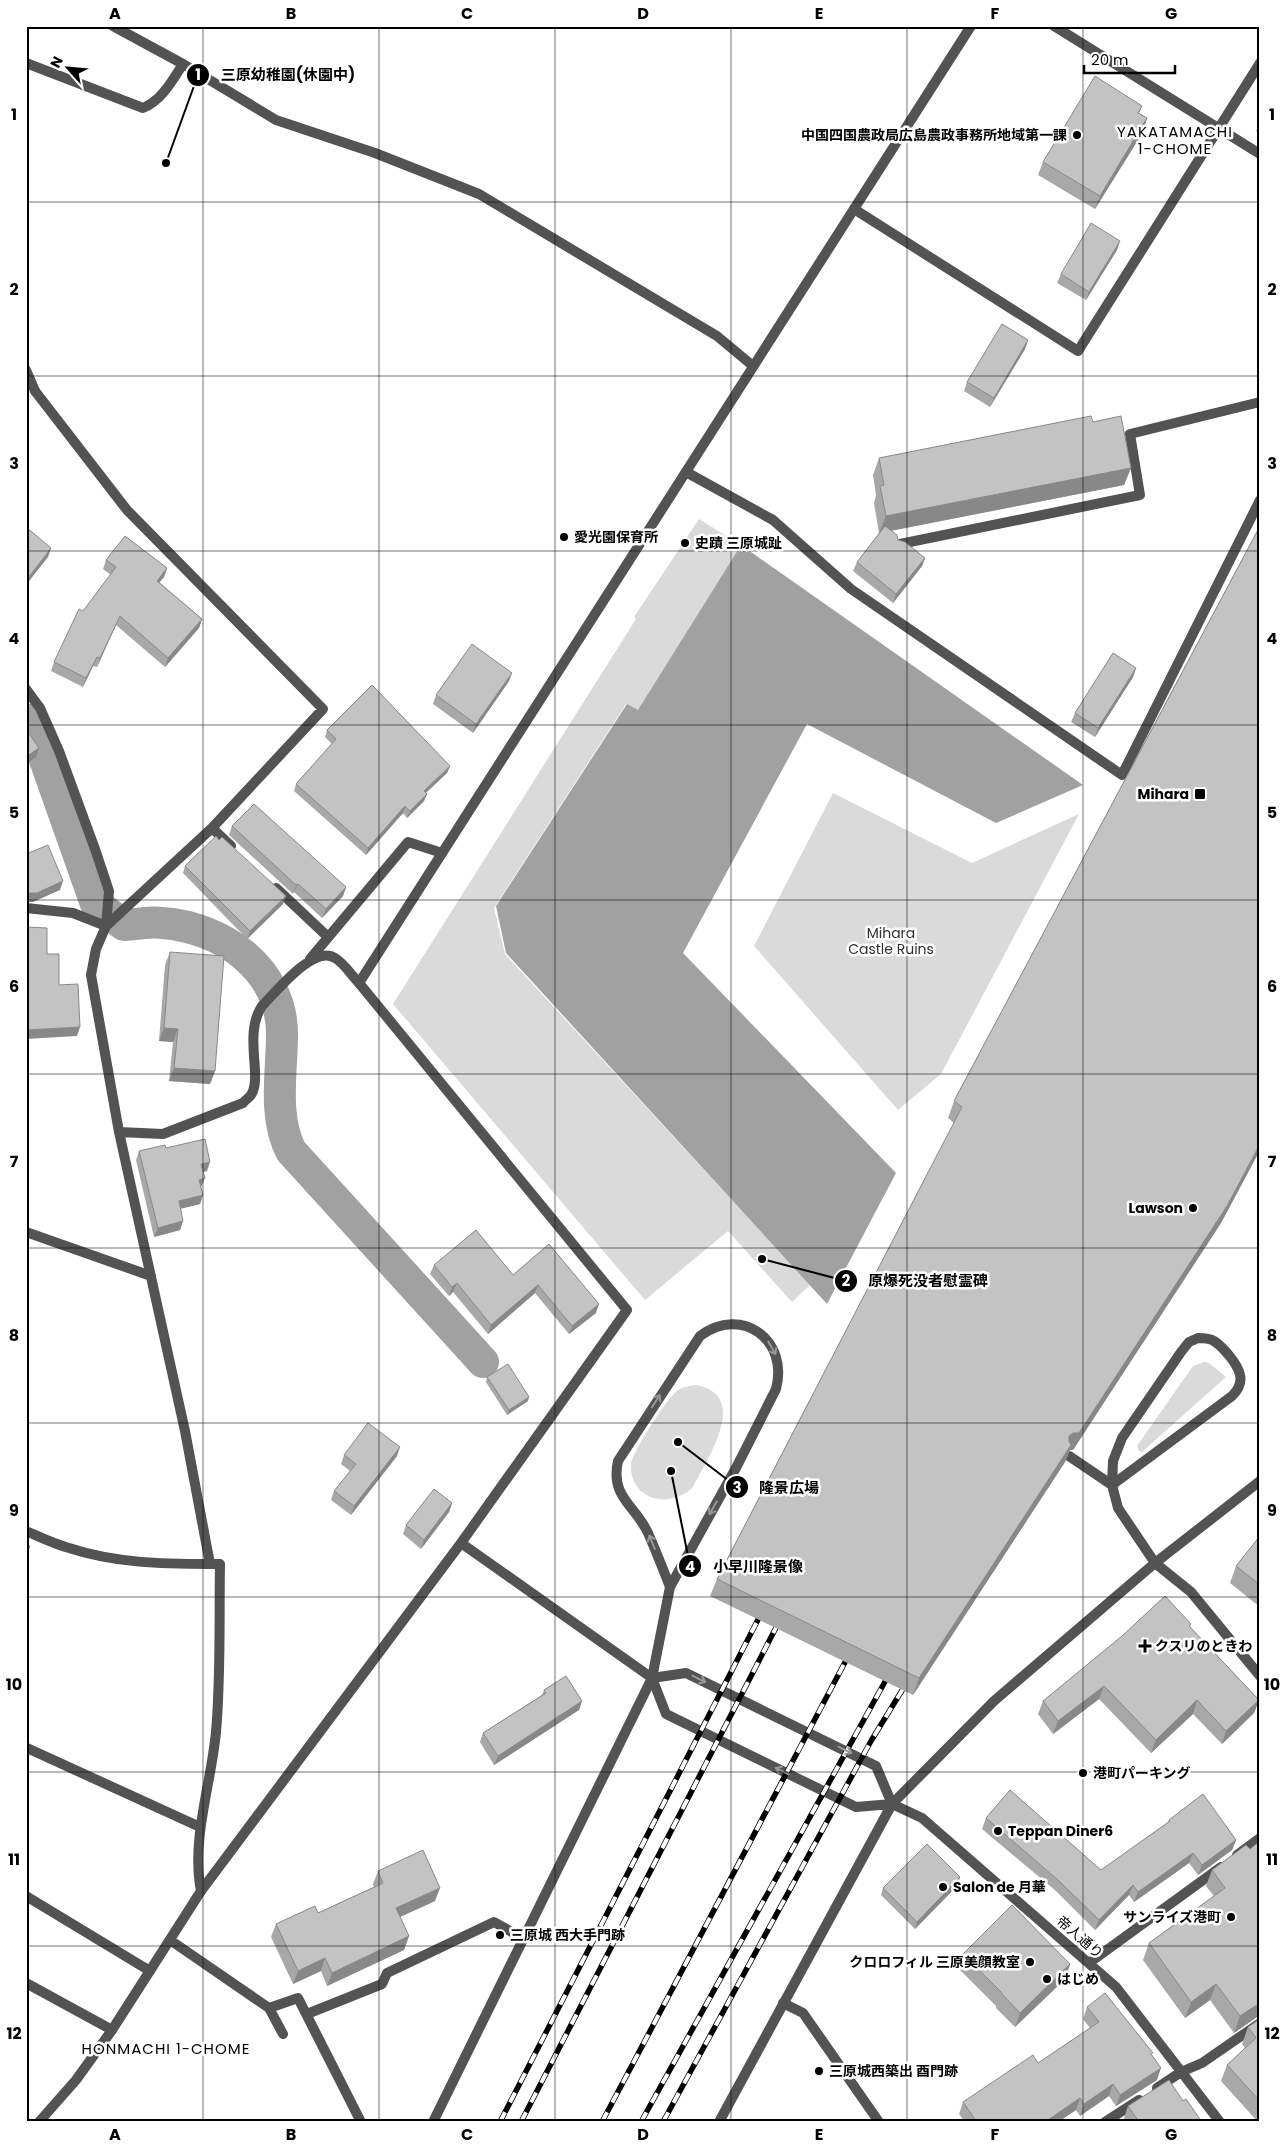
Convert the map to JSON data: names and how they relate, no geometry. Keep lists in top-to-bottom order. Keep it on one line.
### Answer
{"streets":{"street":["帝人通り"]},"districts":["YAKATAMACHI 1-CHOME","HONMACHI 1-CHOME"],"parks":["Mihara Castle Ruins"],"places":{"other":["中国四国農政局広島農政事務所地域第一課","三原幼稚園(休園中)","愛光園保育所","史蹟 三原城趾","Lawson","原爆死没者慰霊碑","隆景広場","小早川隆景像","港町パーキング","Teppan Diner6","Salon de 月華","サンライズ港町","三原城 西大手門跡","クロロフィル 三原美顔教室","はじめ","三原城西築出 酉門跡"],"transit":["Mihara"],"health":["クスリのときわ"]},"scale_bar":"20 m","north":"top left","grid":{"columns":["A","B","C","D","E","F","G"],"rows":["1","2","3","4","5","6","7","8","9","10","11","12"]}}
